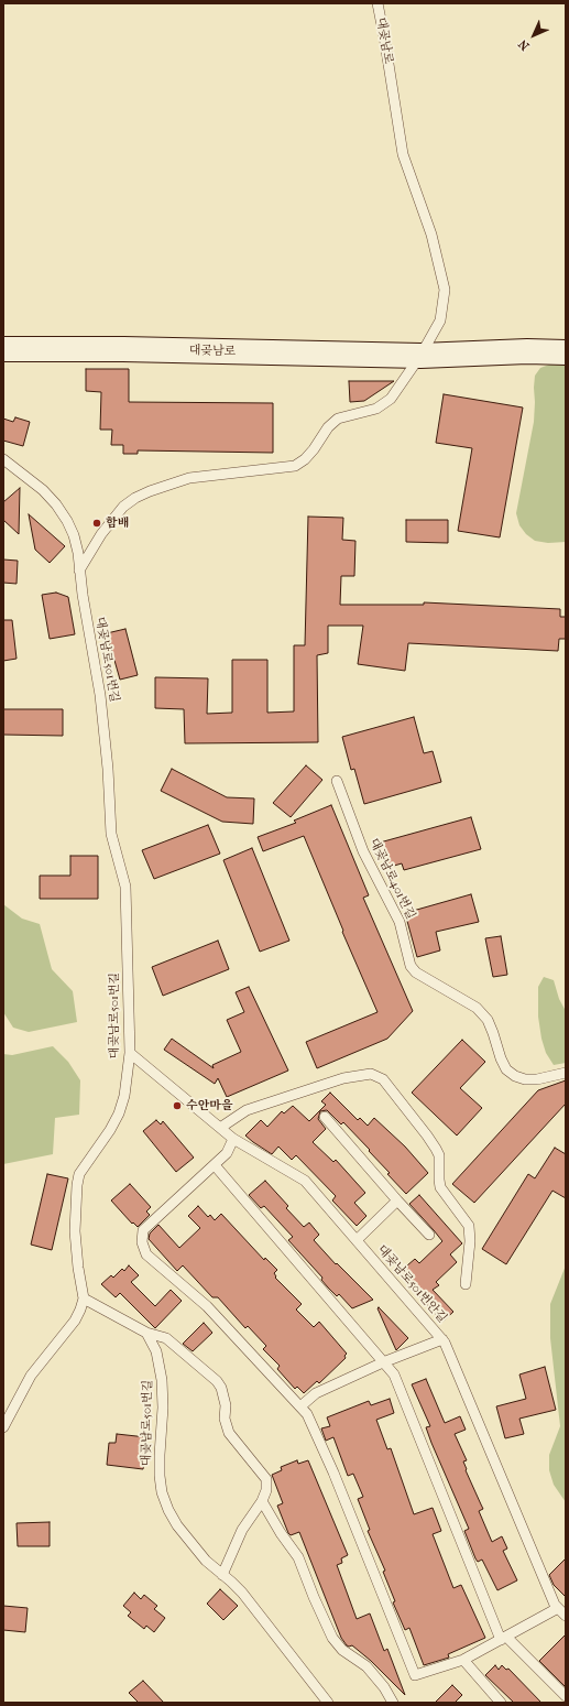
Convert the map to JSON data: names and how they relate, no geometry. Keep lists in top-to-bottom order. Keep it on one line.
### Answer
{"streets":{"street":["대곶남로"],"lane":["대곶남로501번길","대곶남로401번길","대곶남로501번안길"]},"crossings":[["대곶남로501번길","대곶남로501번안길"]],"places":["함배","수안마을"],"north":"bottom left"}
